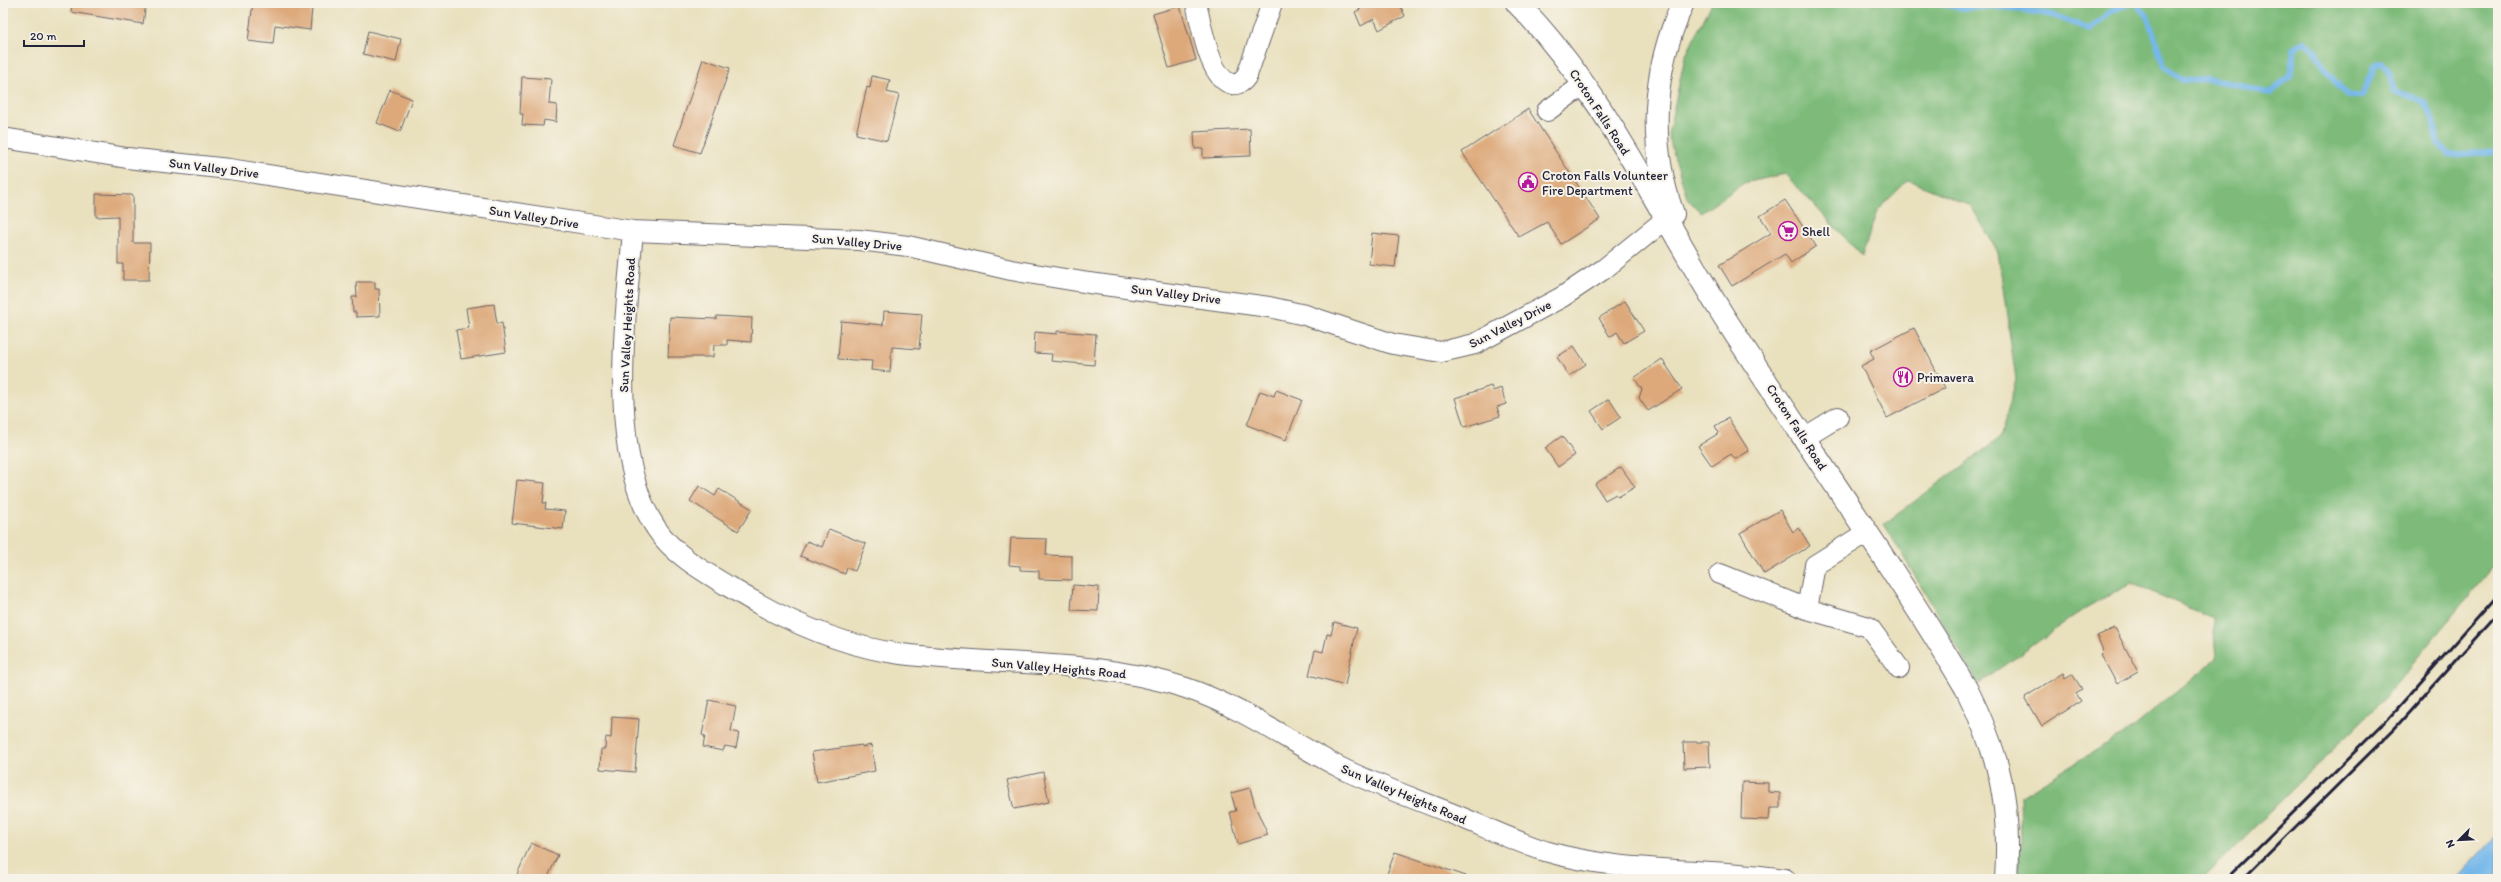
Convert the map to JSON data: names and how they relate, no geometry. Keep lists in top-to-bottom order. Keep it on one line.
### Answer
{"streets":{"main road":["Croton Falls Road"],"street":["Sun Valley Drive","Sun Valley Heights Road"]},"crossings":[["Croton Falls Road","Sun Valley Drive"],["Sun Valley Drive","Sun Valley Heights Road"]],"places":{"public building":["Croton Falls Volunteer Fire Department"],"supermarket":["Shell"],"restaurant":["Primavera"]},"scale_bar":"20 m","north":"bottom left"}
